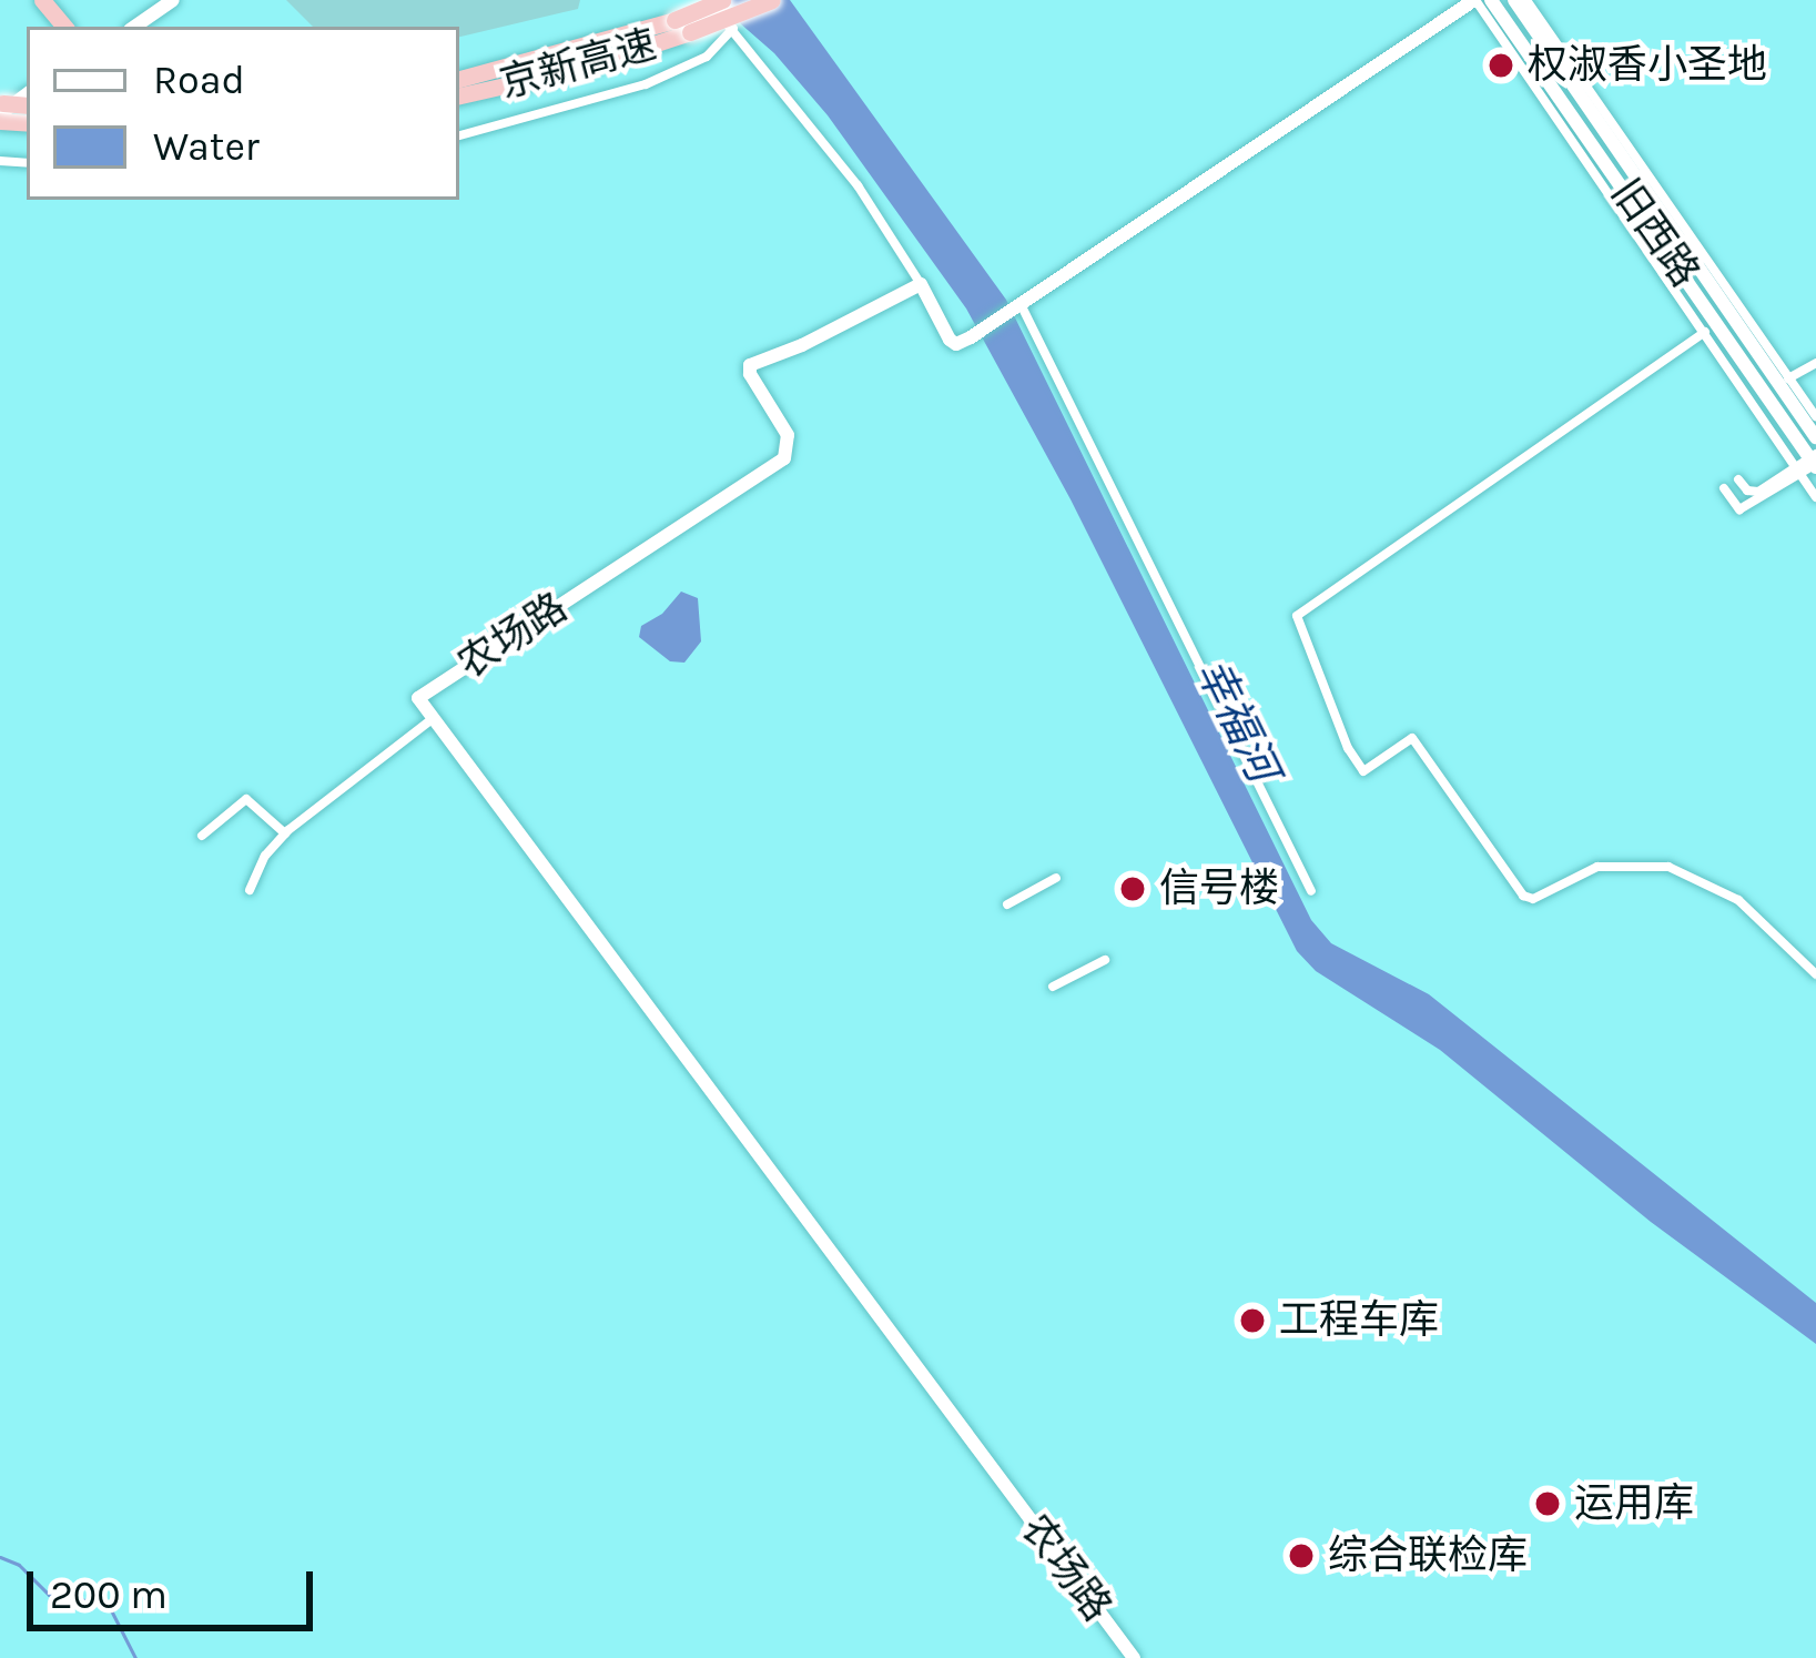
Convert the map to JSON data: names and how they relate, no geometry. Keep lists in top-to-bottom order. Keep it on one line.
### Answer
{"streets":{"highway":["京新高速"],"street":["旧西路","农场路"]},"water":["幸福河"],"places":["权淑香小圣地","信号楼","工程车库","运用库","综合联检库"],"legend":["Road","Water"],"scale_bar":"200 m"}
